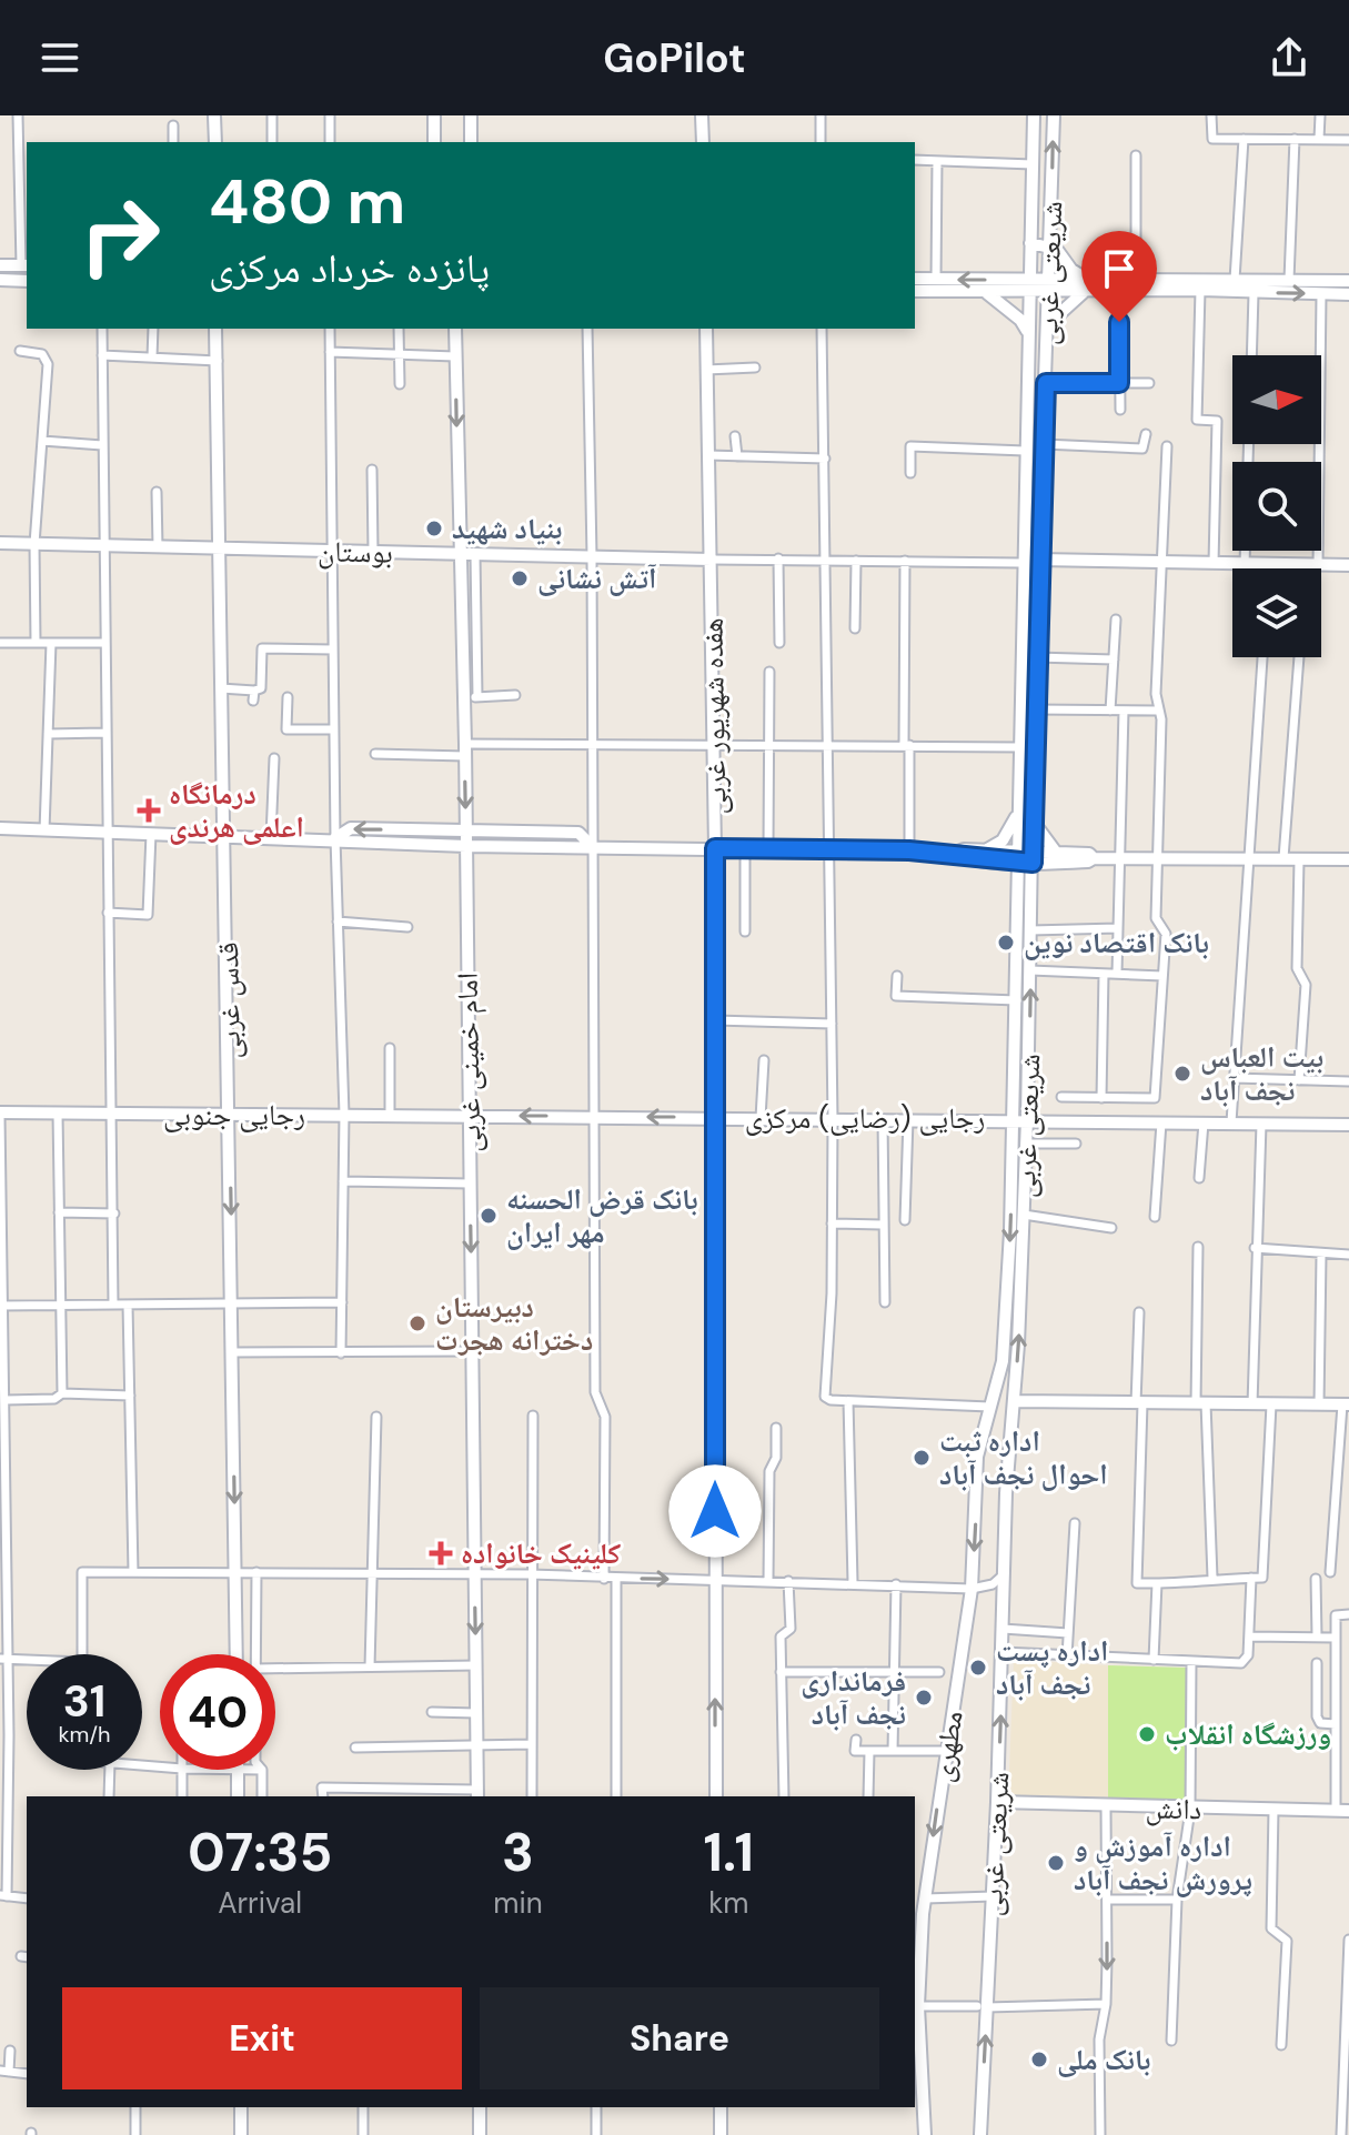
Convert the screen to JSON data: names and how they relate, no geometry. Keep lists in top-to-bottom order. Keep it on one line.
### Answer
{"streets":{"street":["شریعتی غربی","بوستان","هفده شهریور غربی","قدس غربی","امام خمینی غربی","رجایی جنوبی","رجایی (رضایی) مرکزی","مطهری","دانش"]},"crossings":[["شریعتی غربی","رجایی (رضایی) مرکزی"],["شریعتی غربی","مطهری"],["شریعتی غربی","دانش"],["بوستان","هفده شهریور غربی"],["بوستان","قدس غربی"],["بوستان","امام خمینی غربی"],["هفده شهریور غربی","رجایی (رضایی) مرکزی"],["قدس غربی","رجایی جنوبی"],["امام خمینی غربی","رجایی جنوبی"],["امام خمینی غربی","رجایی (رضایی) مرکزی"],["رجایی جنوبی","رجایی (رضایی) مرکزی"]],"places":{"other":["بنیاد شهید","آتش نشانی","بانک اقتصاد نوین","بیت العباس نجف آباد","بانک قرض الحسنه مهر ایران","دبیرستان دخترانه هجرت","اداره ثبت احوال نجف آباد","اداره پست نجف آباد","فرمانداری نجف آباد","ورزشگاه انقلاب","اداره آموزش و پرورش نجف آباد","بانک ملی"],"health":["درمانگاه اعلمی هرندی","کلینیک خانواده"]},"north":"right","page":{"header":"GoPilot","turn":["480 m","پانزده خرداد مرکزی"],"speed":"31 km/h","limit":"40","eta":["07:35","Arrival","3","min","1.1","km"],"buttons":["Exit","Share"]}}
